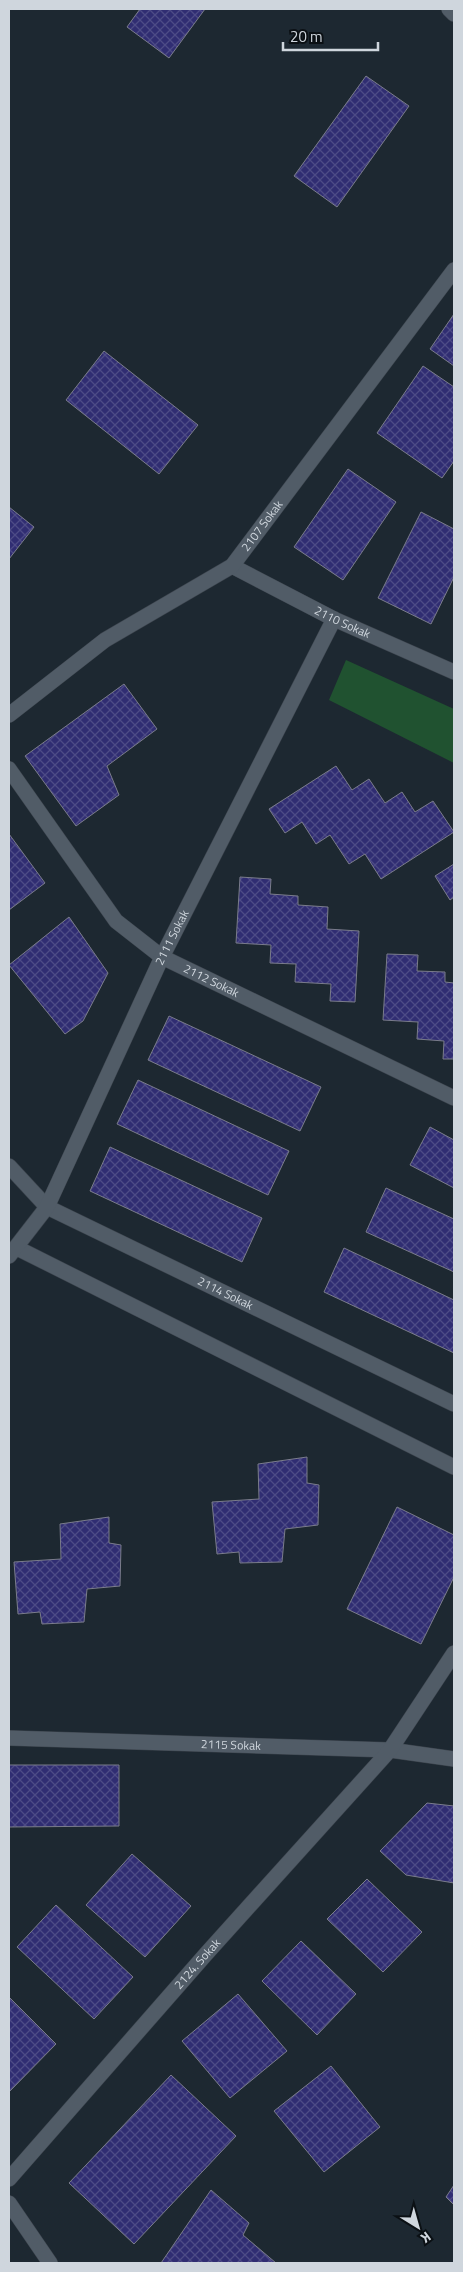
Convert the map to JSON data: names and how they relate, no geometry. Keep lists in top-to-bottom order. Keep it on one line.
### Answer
{"streets":{"street":["2107 Sokak","2110 Sokak","2111 Sokak","2112 Sokak","2114 Sokak","2115 Sokak","2124. Sokak"]},"crossings":[["2107 Sokak","2110 Sokak"],["2110 Sokak","2111 Sokak"],["2111 Sokak","2112 Sokak"],["2111 Sokak","2114 Sokak"],["2115 Sokak","2124. Sokak"]],"scale_bar":"20 m","north":"bottom right"}
